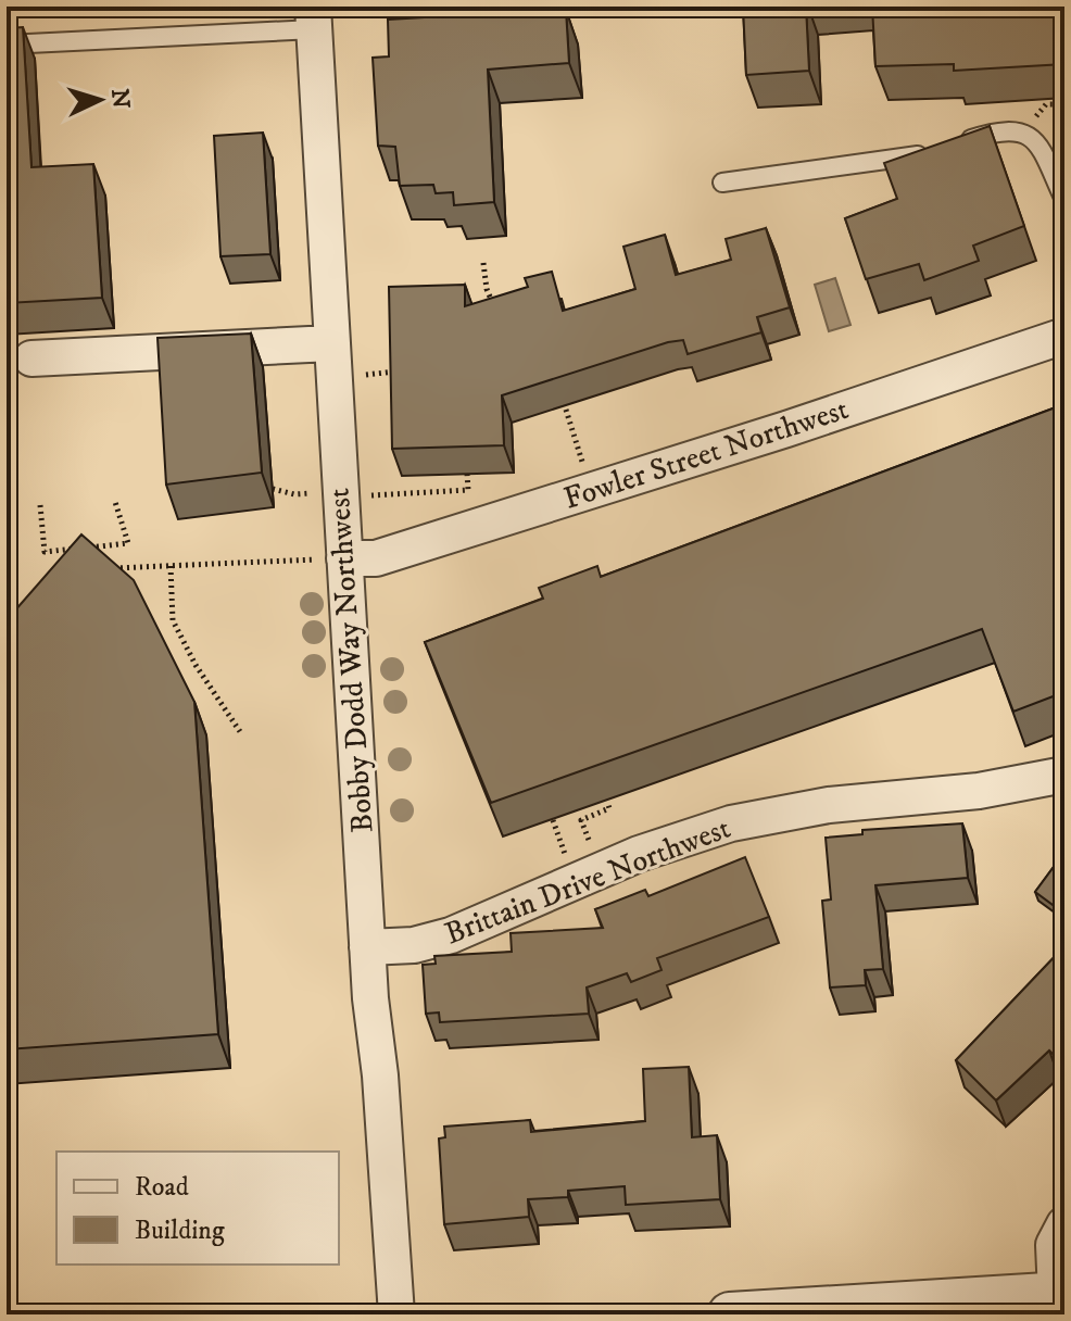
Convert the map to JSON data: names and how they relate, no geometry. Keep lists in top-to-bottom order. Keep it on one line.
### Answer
{"streets":{"street":["Fowler Street Northwest","Bobby Dodd Way Northwest","Brittain Drive Northwest"]},"crossings":[["Fowler Street Northwest","Bobby Dodd Way Northwest"],["Bobby Dodd Way Northwest","Brittain Drive Northwest"]],"legend":["Road","Building"],"north":"right"}
